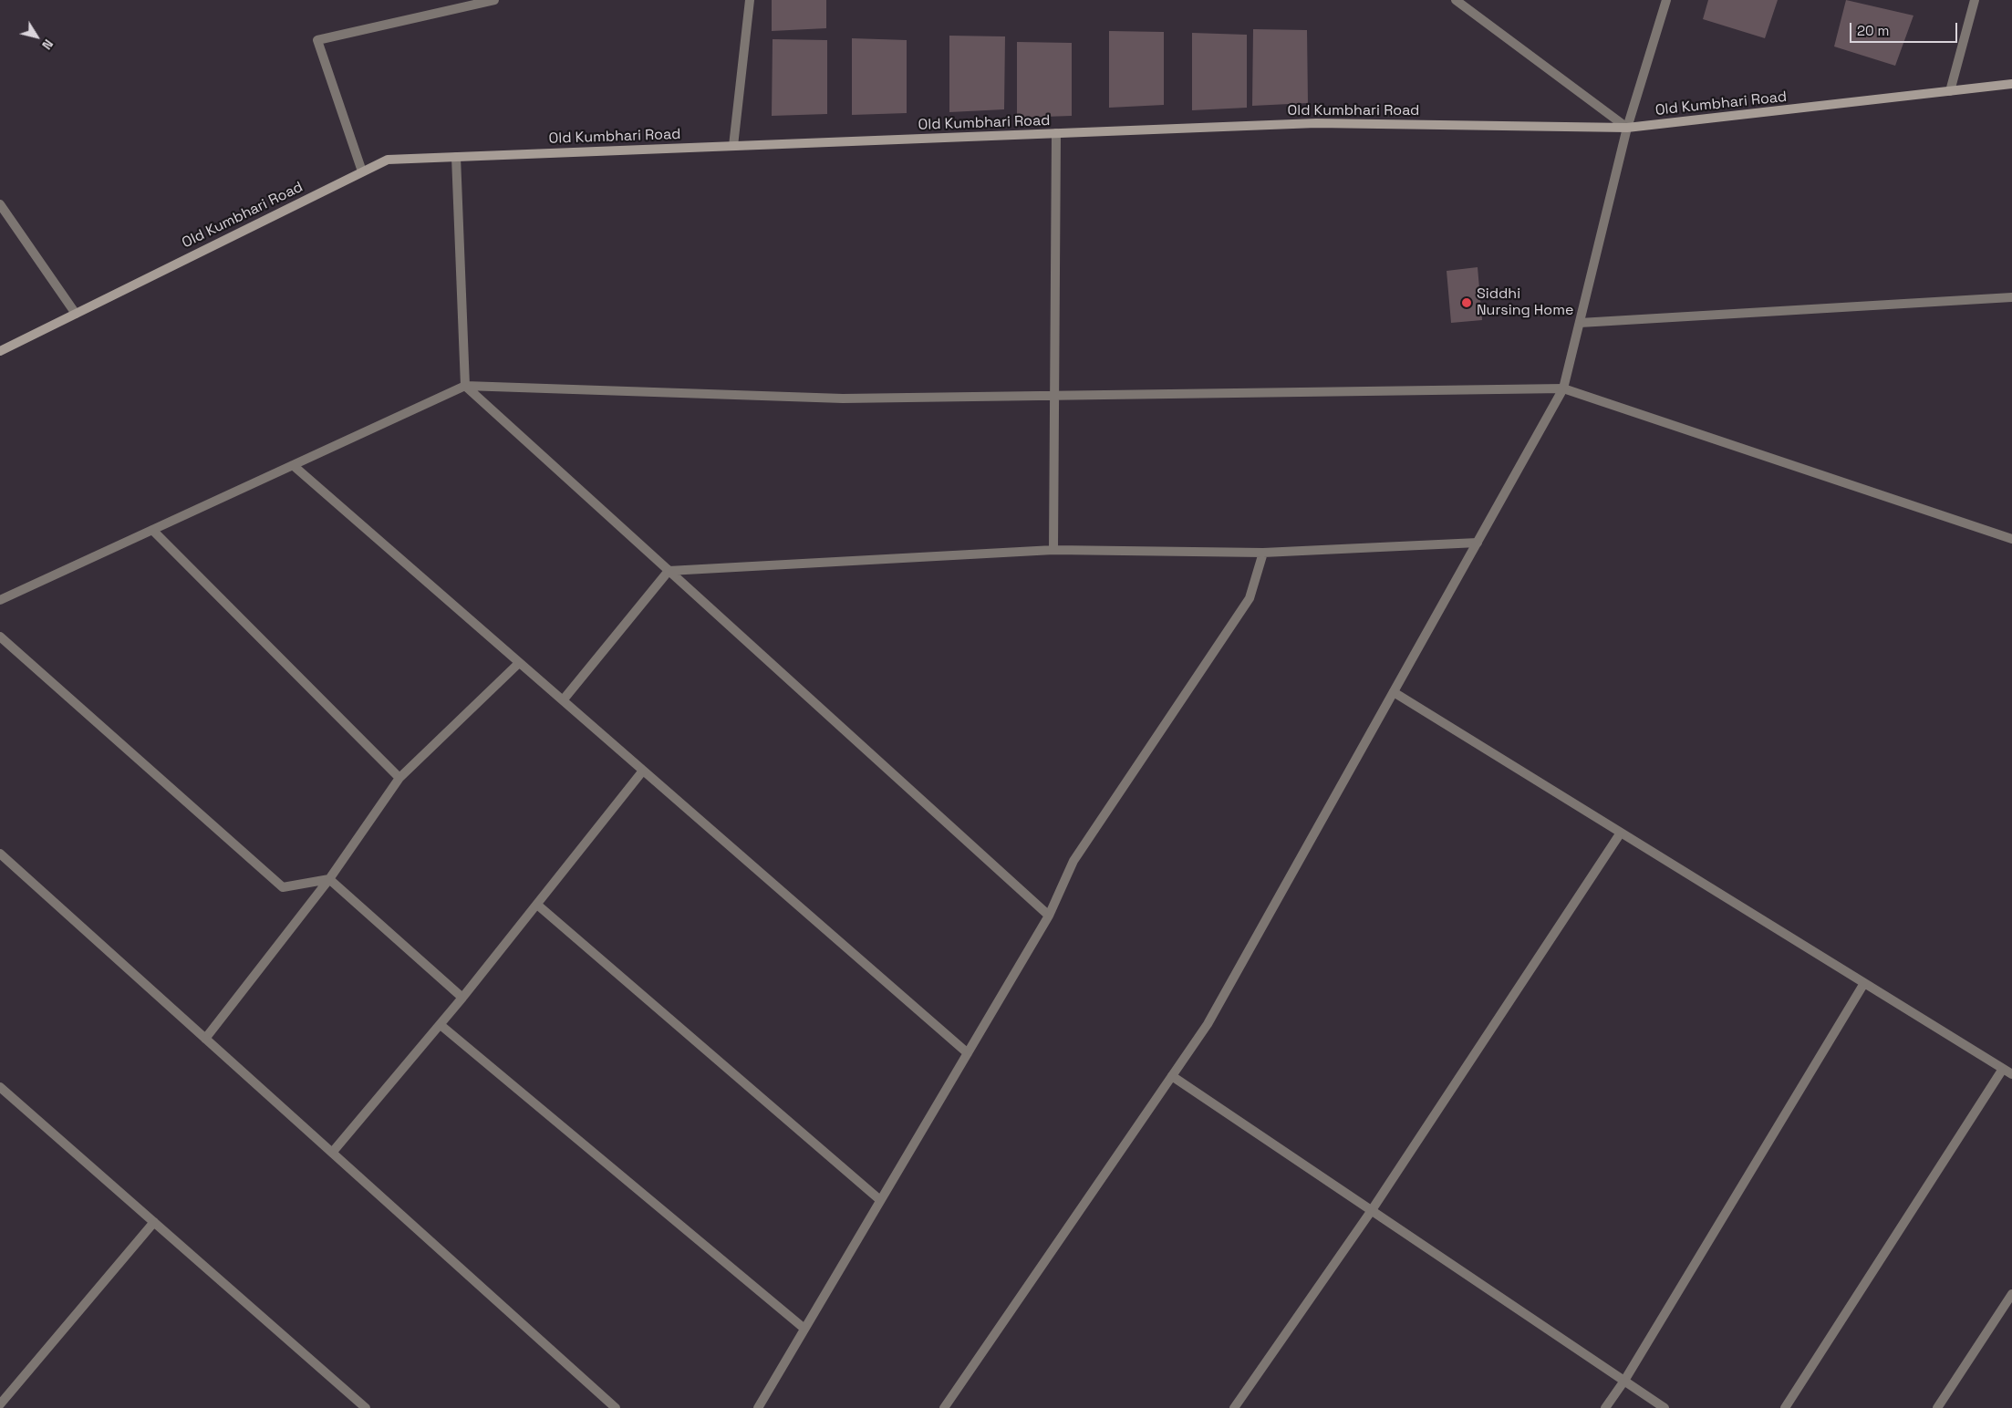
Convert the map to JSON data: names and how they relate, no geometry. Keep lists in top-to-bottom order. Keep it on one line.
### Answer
{"streets":{"main road":["Old Kumbhari Road"]},"places":["Siddhi Nursing Home"],"scale_bar":"20 m","north":"bottom right"}
